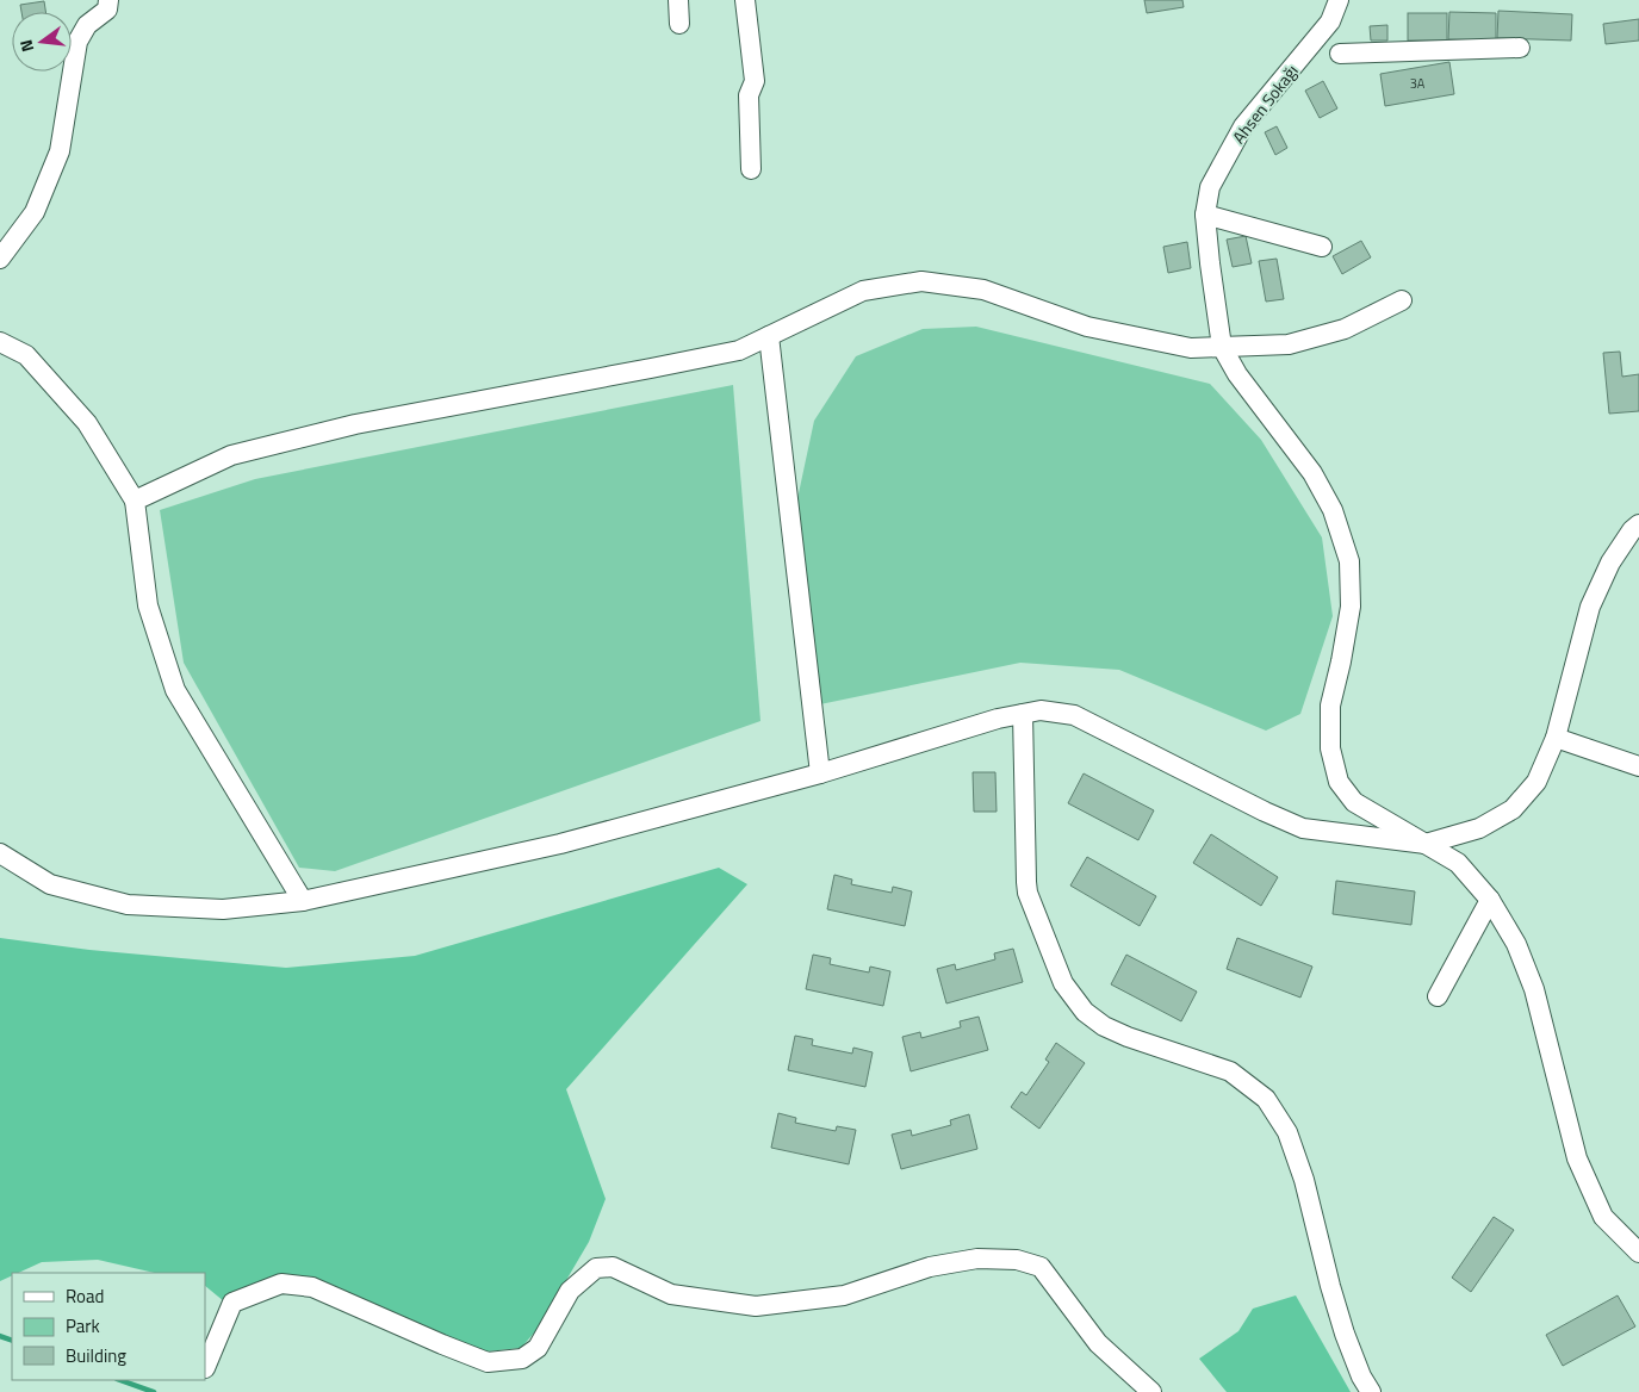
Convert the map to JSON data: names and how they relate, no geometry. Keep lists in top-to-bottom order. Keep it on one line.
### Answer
{"streets":{"street":["Ahsen Sokağı"]},"house_numbers":["3A"],"legend":["Road","Park","Building"],"north":"left"}
